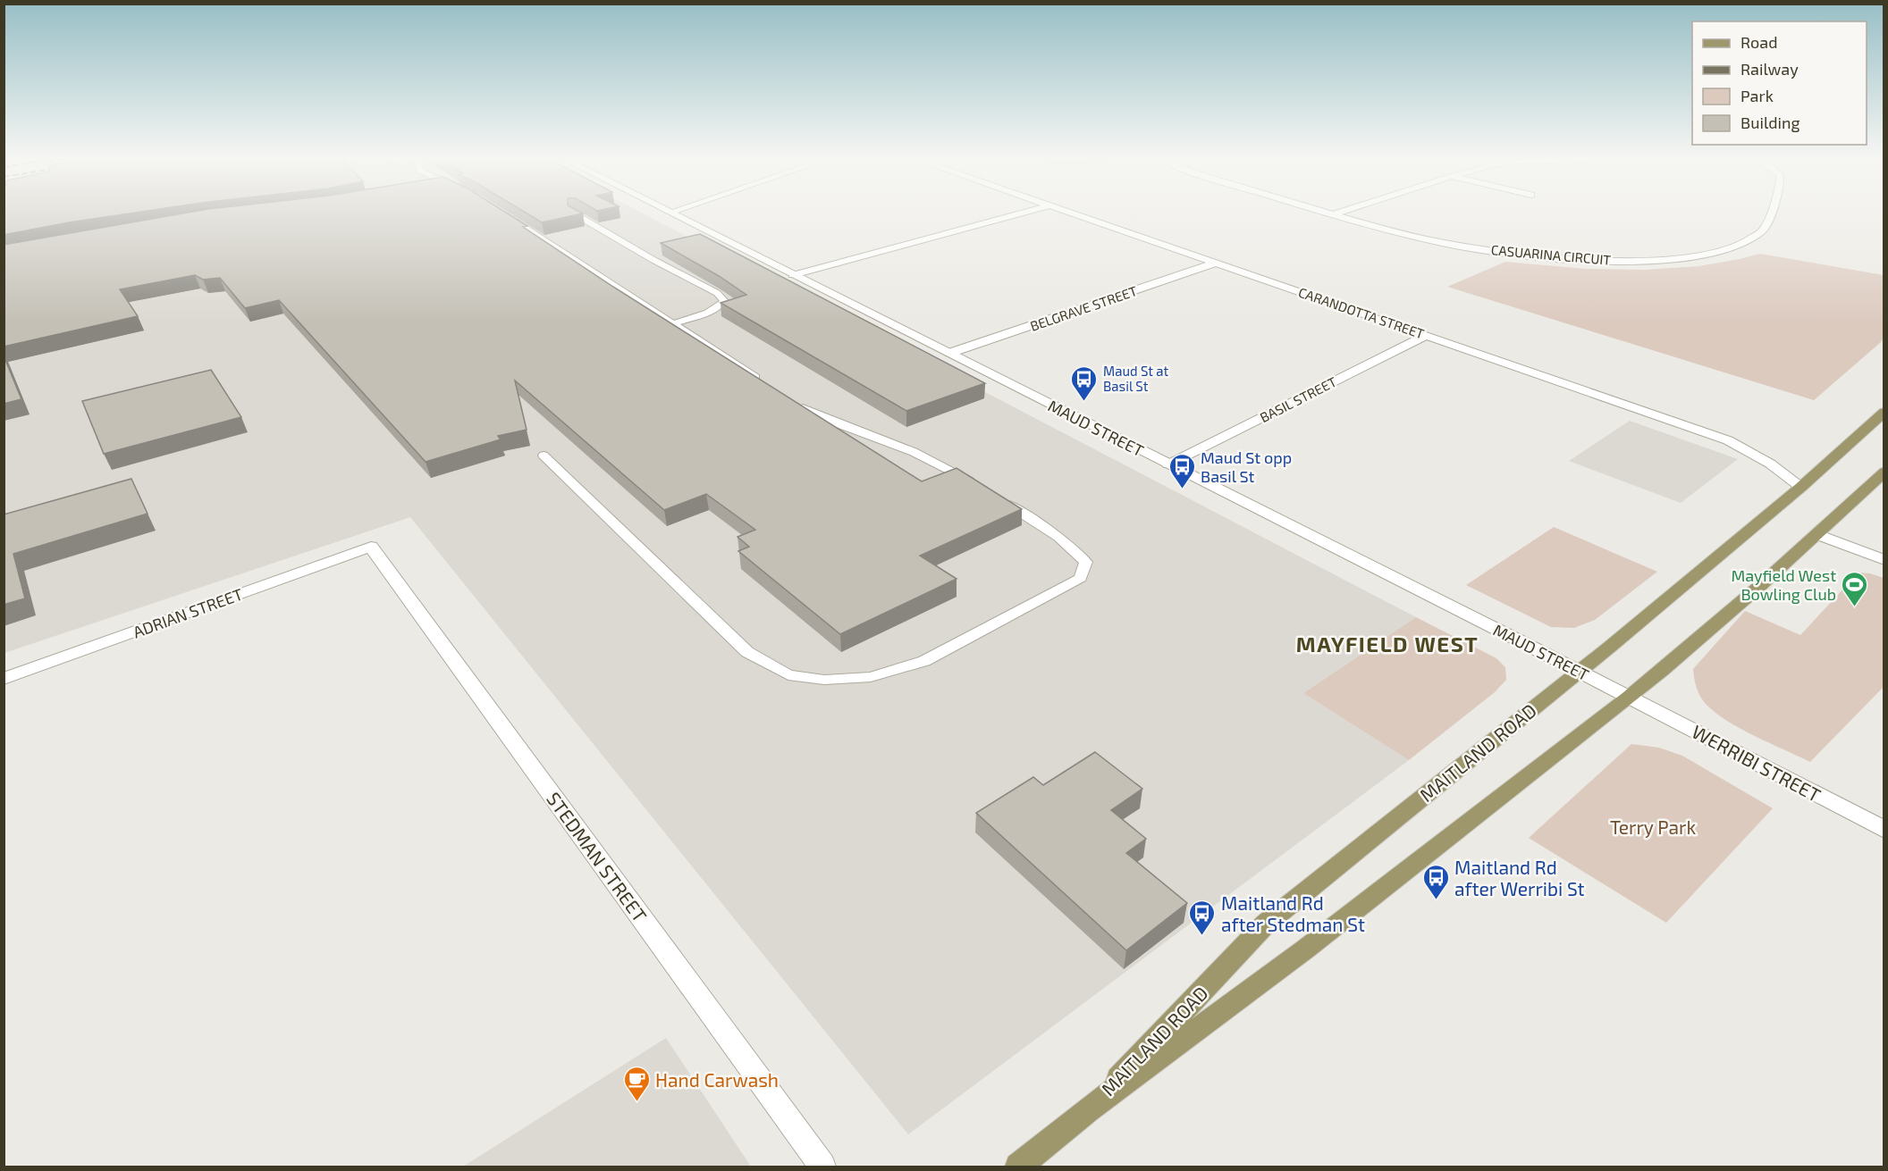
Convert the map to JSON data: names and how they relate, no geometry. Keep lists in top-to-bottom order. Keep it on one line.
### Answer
{"streets":{"main road":["MAITLAND ROAD"],"street":["CASUARINA CIRCUIT","BELGRAVE STREET","CARANDOTTA STREET","BASIL STREET","MAUD STREET","ADRIAN STREET","WERRIBI STREET","STEDMAN STREET"]},"crossings":[["BELGRAVE STREET","CARANDOTTA STREET"],["BELGRAVE STREET","MAUD STREET"],["CARANDOTTA STREET","BASIL STREET"],["CARANDOTTA STREET","MAITLAND ROAD"],["BASIL STREET","MAUD STREET"],["MAUD STREET","MAITLAND ROAD"],["MAUD STREET","WERRIBI STREET"],["ADRIAN STREET","STEDMAN STREET"],["MAITLAND ROAD","WERRIBI STREET"]],"districts":["MAYFIELD WEST"],"parks":["Terry Park"],"places":{"bus stop":["Maud St at Basil St","Maud St opp Basil St","Maitland Rd after Werribi St","Maitland Rd after Stedman St"],"sports":["Mayfield West Bowling Club"],"cafe":["Hand Carwash"]},"legend":["Road","Railway","Park","Building"]}
